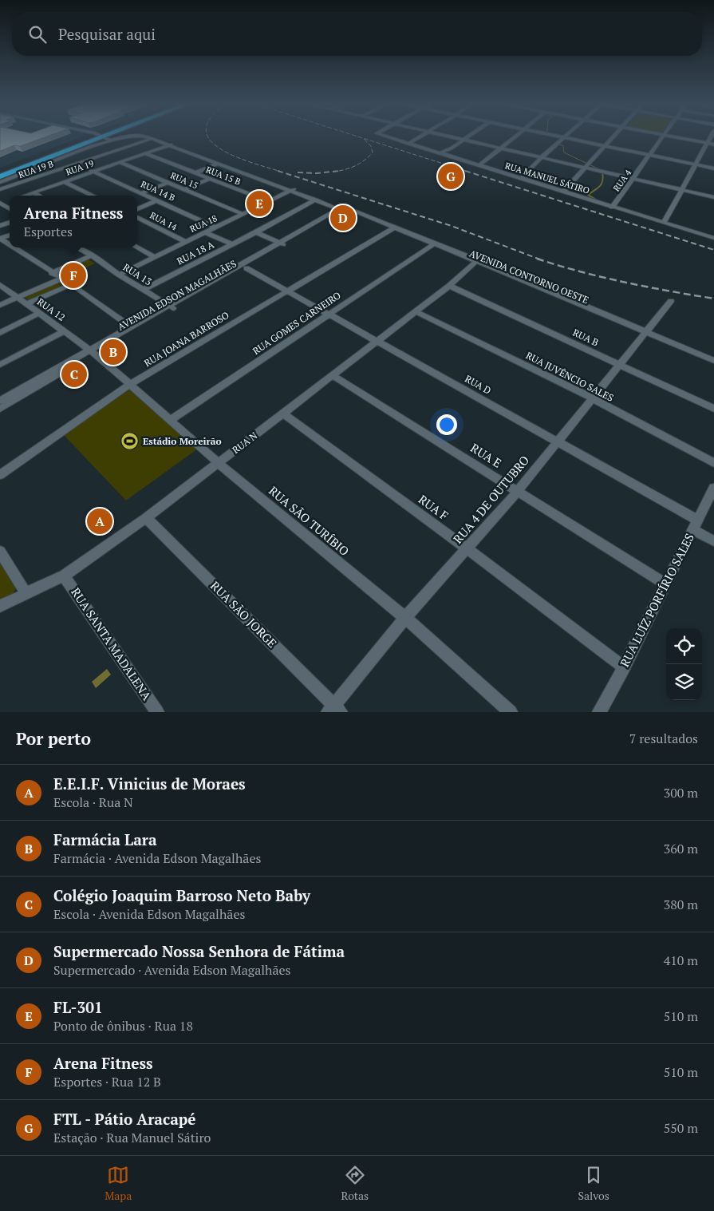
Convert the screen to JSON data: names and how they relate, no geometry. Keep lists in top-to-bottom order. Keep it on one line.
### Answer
{"streets":{"street":["RUA 19","RUA 19 B","RUA 15 B","RUA MANUEL SÁTIRO","RUA 15","RUA 4","RUA 14 B","RUA 14","RUA 18","RUA 18 A","RUA 13","AVENIDA CONTORNO OESTE","AVENIDA EDSON MAGALHÃES","RUA 12","RUA GOMES CARNEIRO","RUA B","RUA JOANA BARROSO","RUA JUVÊNCIO SALES","RUA D","RUA N","RUA E","RUA 4 DE OUTUBRO","RUA F","RUA SÃO TURÍBIO","RUA LUÍZ PORFÍRIO SALES","RUA SÃO JORGE","RUA SANTA MADALENA"]},"crossings":[["RUA 19","RUA 15 B"],["RUA 19","RUA 15"],["RUA 19","RUA 14 B"],["RUA 19 B","RUA 14 B"],["RUA 15 B","RUA 18"],["RUA MANUEL SÁTIRO","RUA 4"],["RUA 15","RUA 18"],["RUA 14 B","RUA 18"],["RUA 14","RUA 18"],["RUA 18","RUA 13"],["RUA 18 A","RUA 13"],["RUA 13","AVENIDA EDSON MAGALHÃES"],["AVENIDA CONTORNO OESTE","AVENIDA EDSON MAGALHÃES"],["AVENIDA CONTORNO OESTE","RUA GOMES CARNEIRO"],["AVENIDA CONTORNO OESTE","RUA JOANA BARROSO"],["AVENIDA CONTORNO OESTE","RUA N"],["AVENIDA CONTORNO OESTE","RUA 4 DE OUTUBRO"],["AVENIDA EDSON MAGALHÃES","RUA 12"],["AVENIDA EDSON MAGALHÃES","RUA D"],["AVENIDA EDSON MAGALHÃES","RUA SÃO TURÍBIO"],["RUA 12","RUA SÃO TURÍBIO"],["RUA GOMES CARNEIRO","RUA D"],["RUA GOMES CARNEIRO","RUA SÃO TURÍBIO"],["RUA B","RUA N"],["RUA B","RUA 4 DE OUTUBRO"],["RUA JOANA BARROSO","RUA D"],["RUA JOANA BARROSO","RUA SÃO TURÍBIO"],["RUA JUVÊNCIO SALES","RUA N"],["RUA JUVÊNCIO SALES","RUA 4 DE OUTUBRO"],["RUA D","RUA N"],["RUA D","RUA 4 DE OUTUBRO"],["RUA D","RUA LUÍZ PORFÍRIO SALES"],["RUA N","RUA E"],["RUA N","RUA F"],["RUA N","RUA SÃO TURÍBIO"],["RUA N","RUA SÃO JORGE"],["RUA N","RUA SANTA MADALENA"],["RUA E","RUA 4 DE OUTUBRO"],["RUA E","RUA LUÍZ PORFÍRIO SALES"],["RUA 4 DE OUTUBRO","RUA F"],["RUA 4 DE OUTUBRO","RUA SÃO TURÍBIO"],["RUA 4 DE OUTUBRO","RUA SÃO JORGE"],["RUA F","RUA LUÍZ PORFÍRIO SALES"]],"places":{"sports":["Estádio Moreirão"]},"page":{"search":"Pesquisar aqui","pins":["G","E","D","F","B","C","A"],"popup":["Arena Fitness","Esportes"],"heading":["Por perto","7 resultados"],"list":[{"mark":"A","name":"E.E.I.F. Vinicius de Moraes","note":"Escola · Rua N","value":"300 m"},{"mark":"B","name":"Farmácia Lara","note":"Farmácia · Avenida Edson Magalhães","value":"360 m"},{"mark":"C","name":"Colégio Joaquim Barroso Neto Baby","note":"Escola · Avenida Edson Magalhães","value":"380 m"},{"mark":"D","name":"Supermercado Nossa Senhora de Fátima","note":"Supermercado · Avenida Edson Magalhães","value":"410 m"},{"mark":"E","name":"FL-301","note":"Ponto de ônibus · Rua 18","value":"510 m"},{"mark":"F","name":"Arena Fitness","note":"Esportes · Rua 12 B","value":"510 m"},{"mark":"G","name":"FTL - Pátio Aracapé","note":"Estação · Rua Manuel Sátiro","value":"550 m"}],"nav":["Mapa","Rotas","Salvos"]}}
